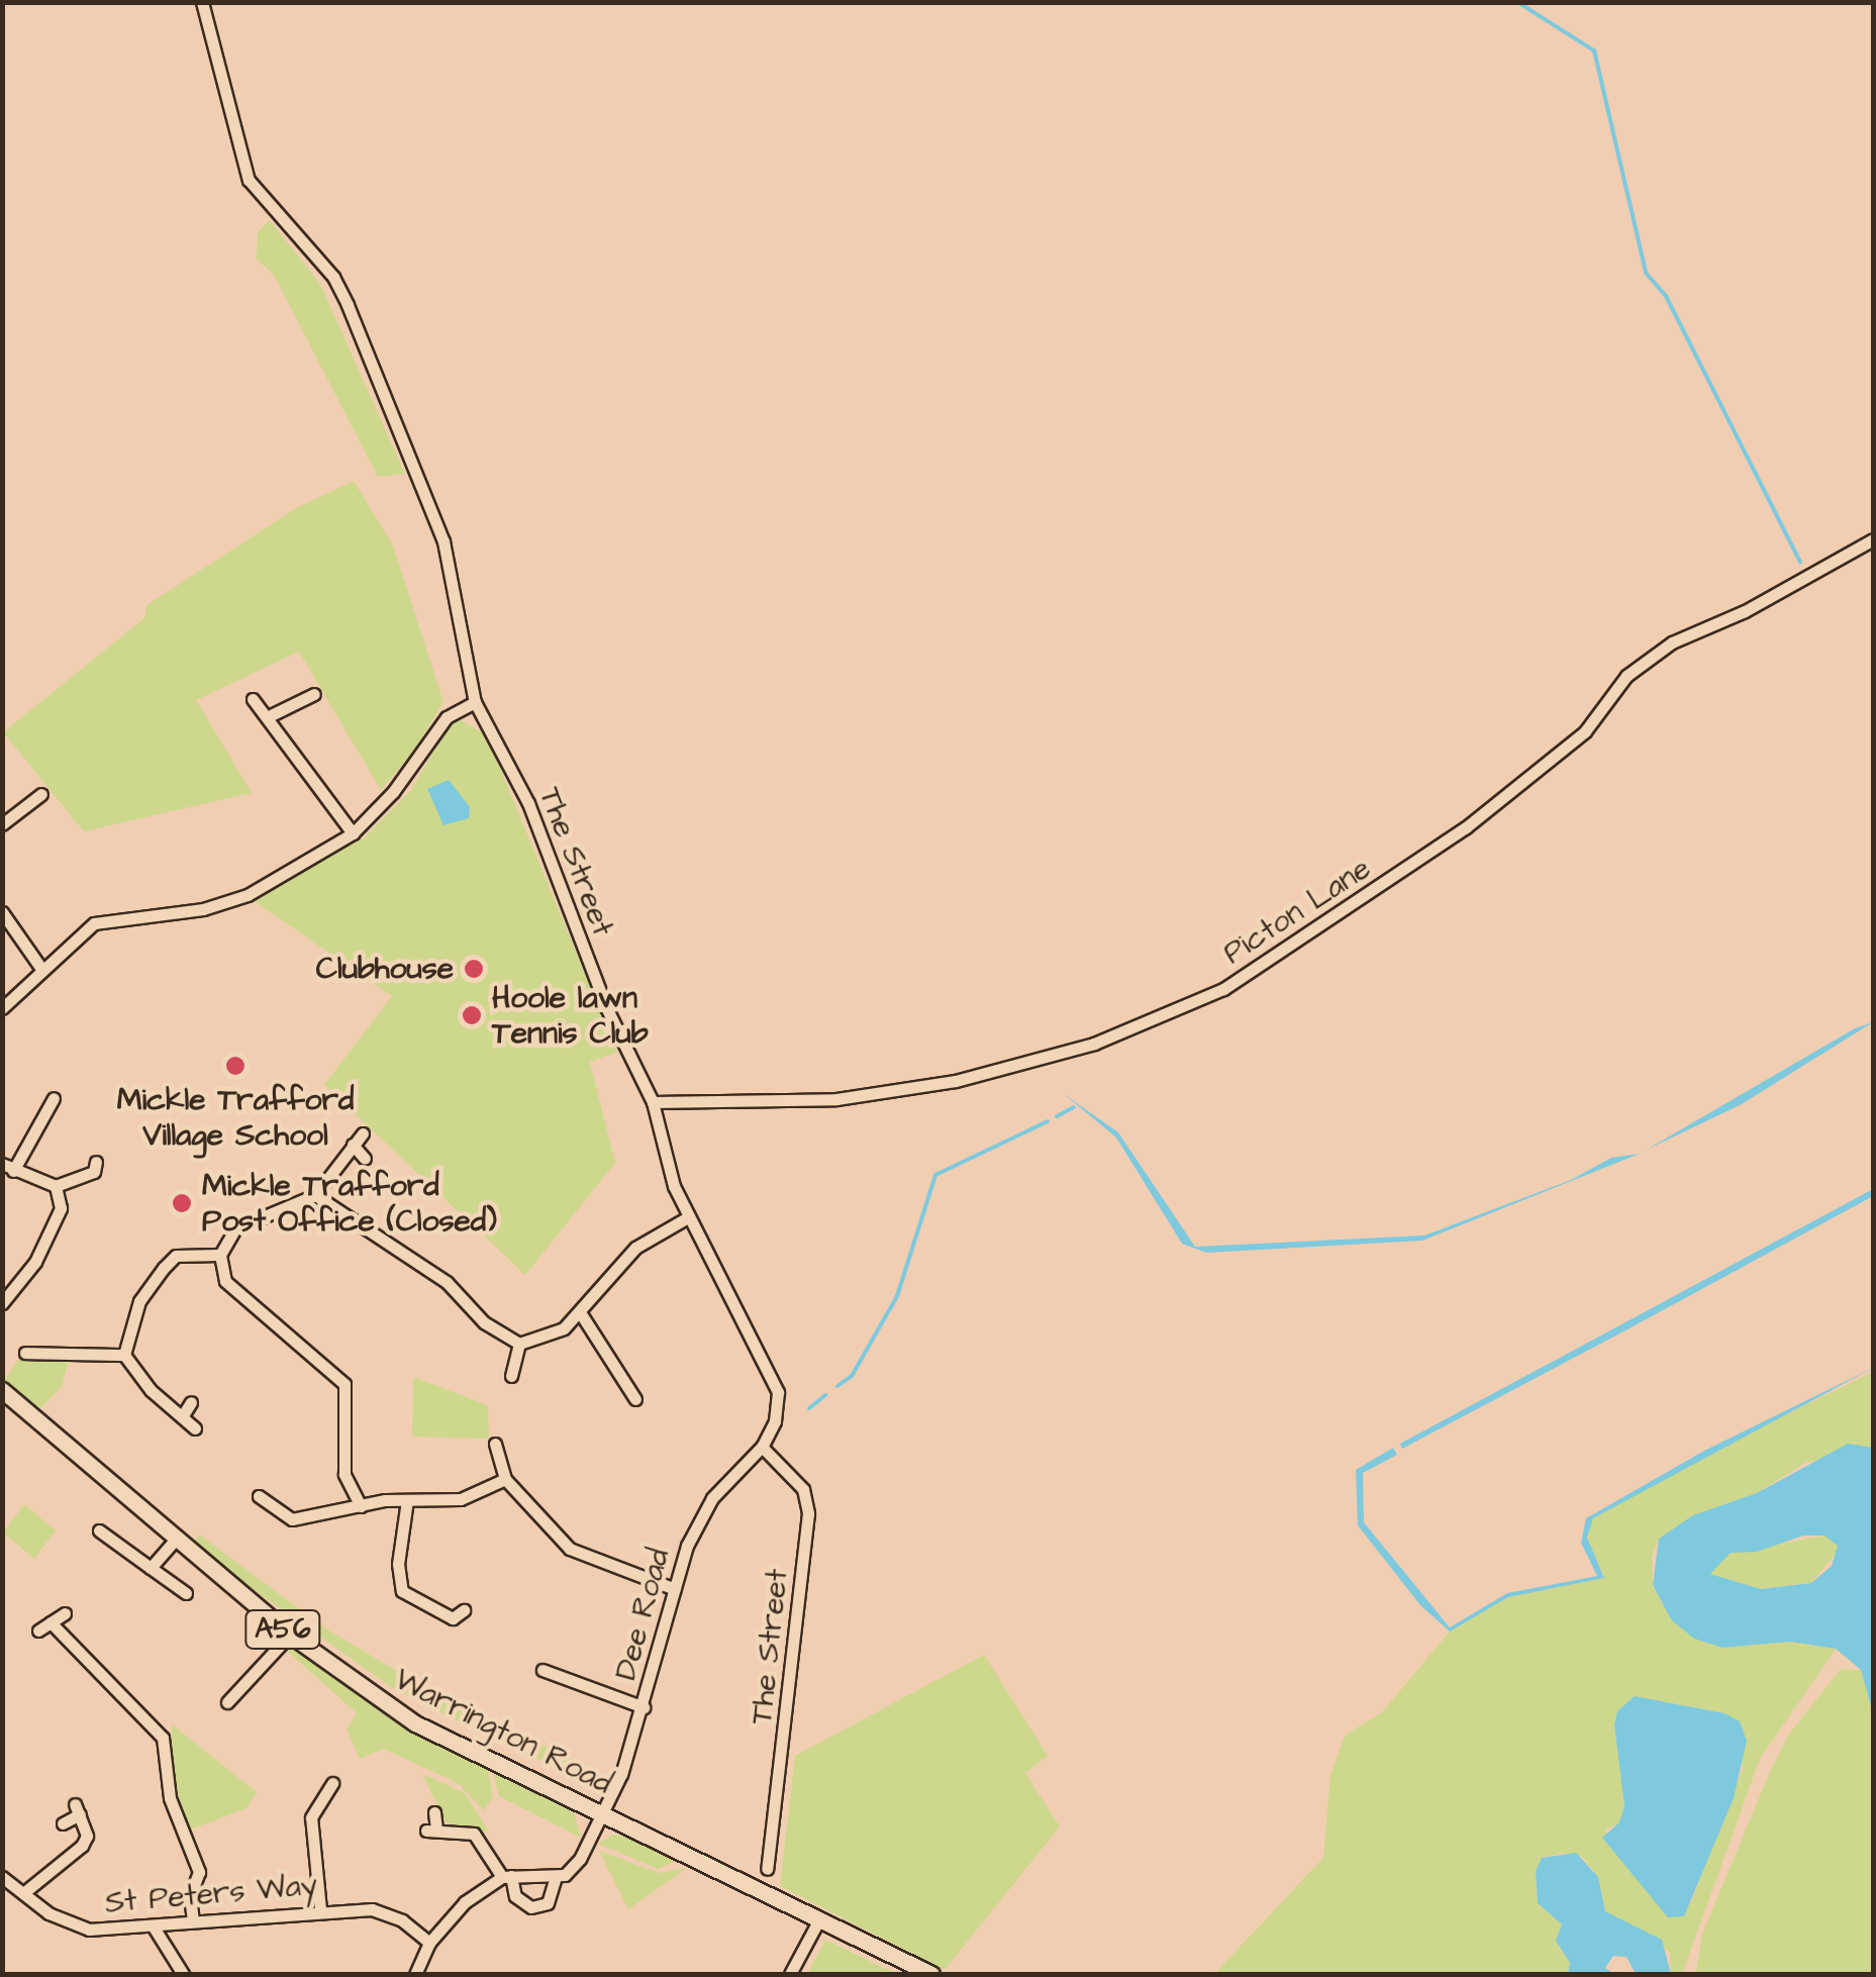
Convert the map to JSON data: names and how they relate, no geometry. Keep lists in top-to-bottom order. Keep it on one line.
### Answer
{"streets":{"main road":["A56","Warrington Road"],"street":["The Street","Picton Lane","Dee Road","St Peters Way"]},"crossings":[["The Street","Picton Lane"],["The Street","Dee Road"],["Dee Road","Warrington Road"]],"places":["Clubhouse","Hoole lawn Tennis Club","Mickle Trafford Village School","Mickle Trafford Post Office (Closed)"]}
